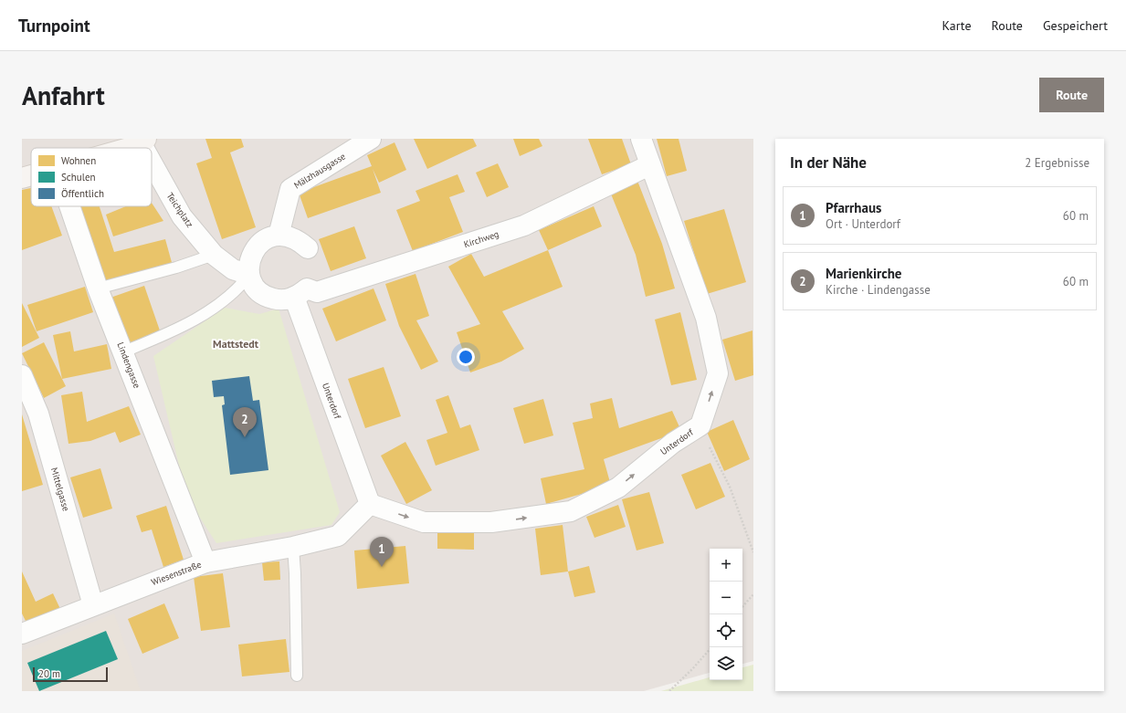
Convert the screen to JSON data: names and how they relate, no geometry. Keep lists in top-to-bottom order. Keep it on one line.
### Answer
{"streets":{"street":["Mälzhausgasse","Teichplatz","Kirchweg","Lindengasse","Unterdorf","Mittelgasse","Wiesenstraße"]},"crossings":[["Kirchweg","Unterdorf"],["Lindengasse","Wiesenstraße"],["Unterdorf","Wiesenstraße"],["Mittelgasse","Wiesenstraße"]],"districts":["Mattstedt"],"legend":["Wohnen","Schulen","Öffentlich"],"scale_bar":"20 m","page":{"header":"Turnpoint","nav":["Karte","Route","Gespeichert"],"buttons":"Route","title":"Anfahrt","heading":["In der Nähe","2 Ergebnisse"],"list":[{"mark":"1","name":"Pfarrhaus","note":"Ort · Unterdorf","value":"60 m"},{"mark":"2","name":"Marienkirche","note":"Kirche · Lindengasse","value":"60 m"}],"pins":["2","1"],"map_buttons":["+","−"],"scale":"20 m"}}
